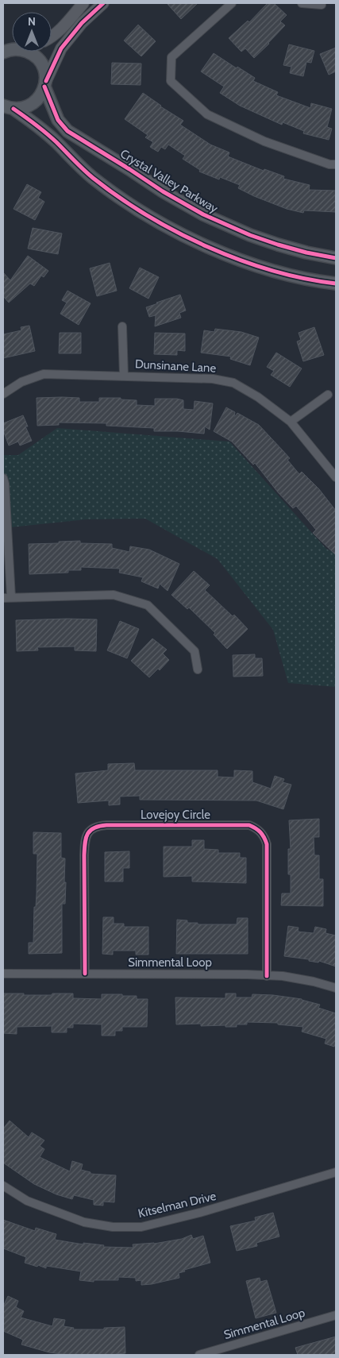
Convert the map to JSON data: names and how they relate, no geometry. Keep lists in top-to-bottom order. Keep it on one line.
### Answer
{"streets":{"main road":["Crystal Valley Parkway"],"street":["Dunsinane Lane","Lovejoy Circle","Simmental Loop","Kitselman Drive"]},"crossings":[["Lovejoy Circle","Simmental Loop"]],"north":"top"}
